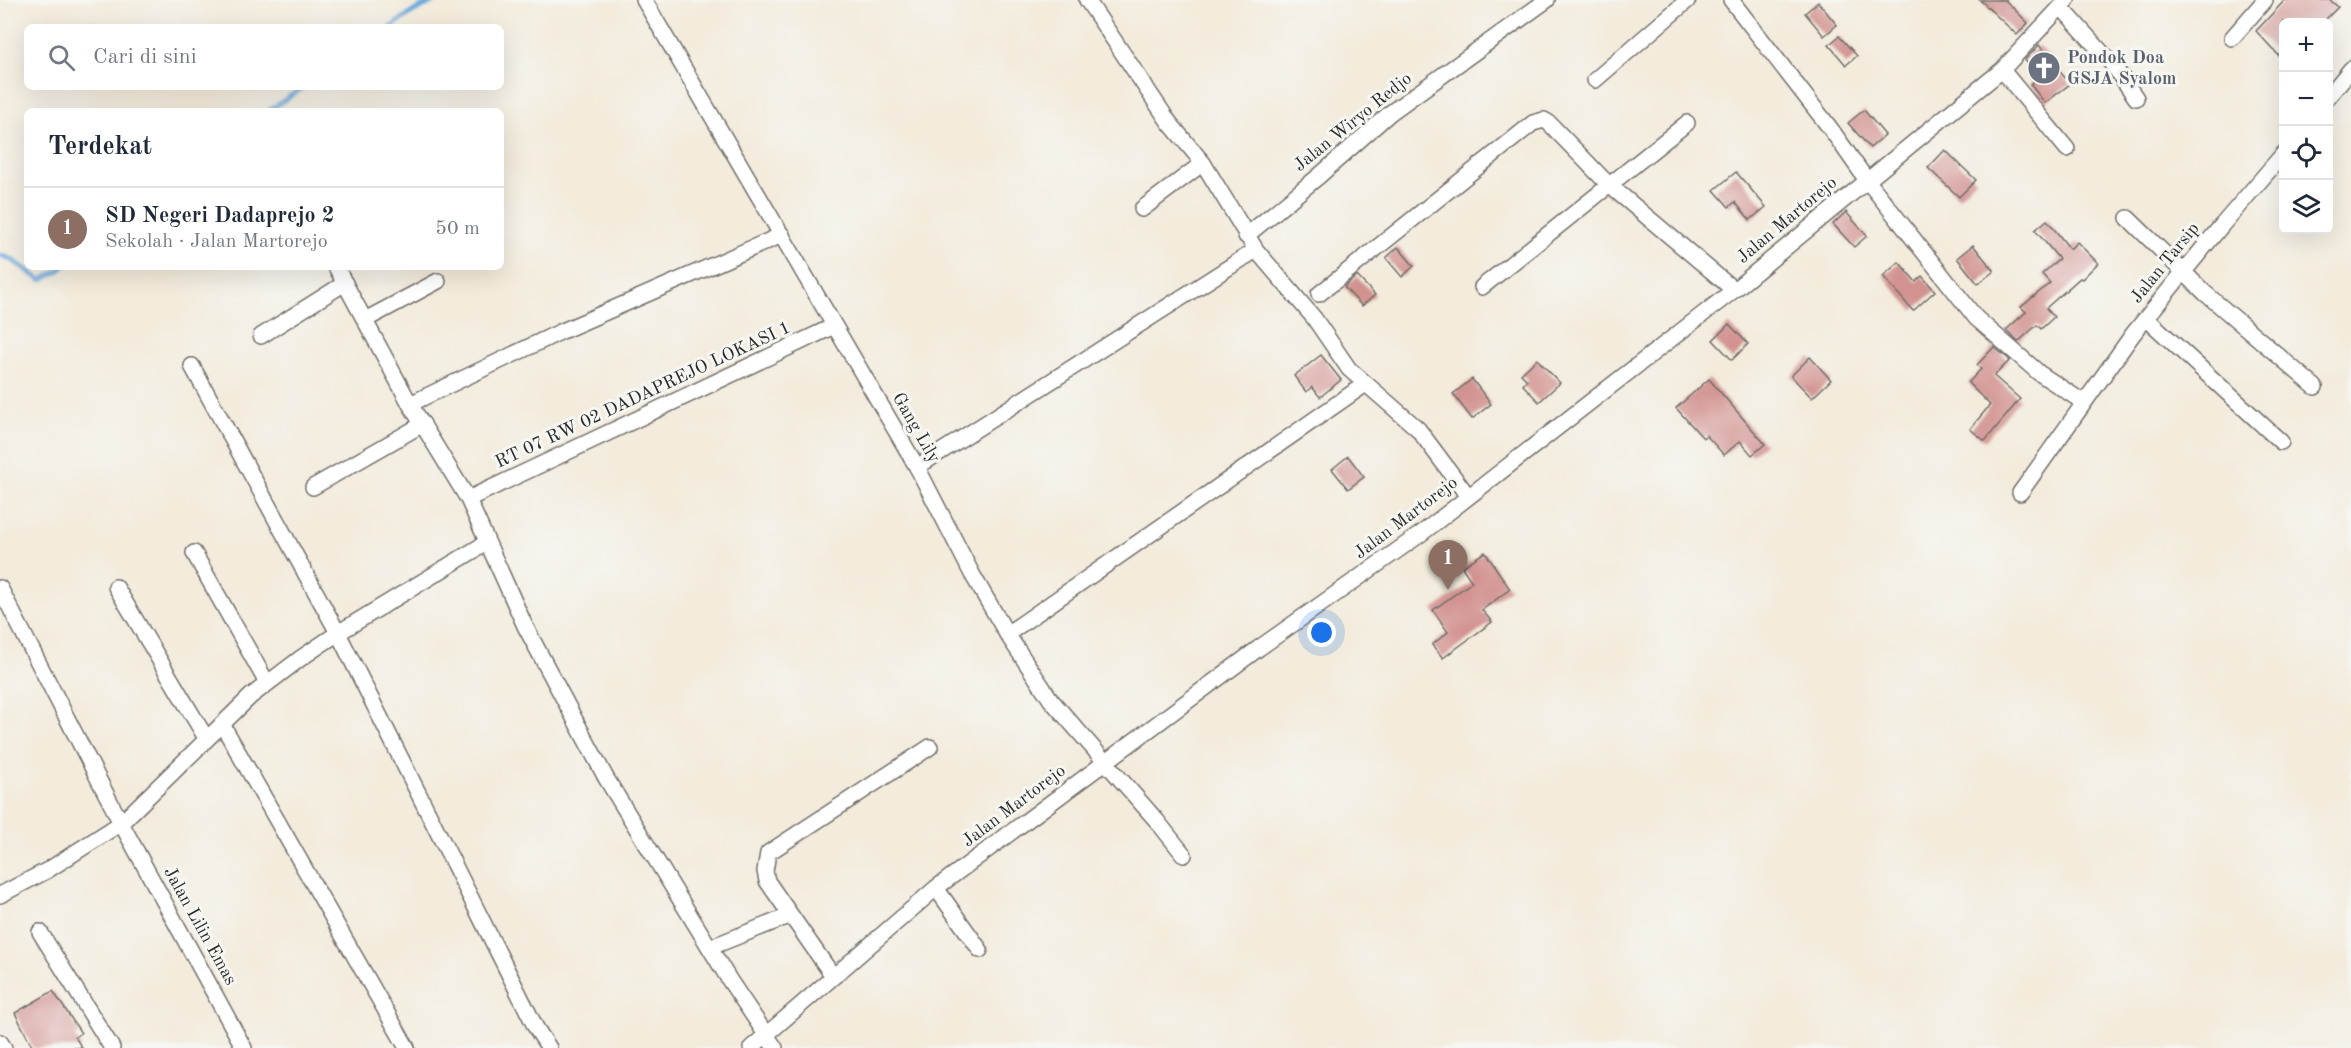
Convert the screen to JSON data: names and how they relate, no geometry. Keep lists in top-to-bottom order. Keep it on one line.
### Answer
{"streets":{"street":["Jalan Wiryo Redjo","Jalan Martorejo","Jalan Tarsip","RT 07 RW 02 DADAPREJO LOKASI 1","Gang Lily","Jalan Lilin Emas"]},"crossings":[["Jalan Martorejo","Gang Lily"],["RT 07 RW 02 DADAPREJO LOKASI 1","Gang Lily"]],"places":{"church":["Pondok Doa GSJA Syalom"]},"page":{"map_buttons":["+","−"],"search":"Cari di sini","heading":"Terdekat","list":[{"mark":"1","name":"SD Negeri Dadaprejo 2","note":"Sekolah · Jalan Martorejo","value":"50 m"}],"pins":"1"}}
